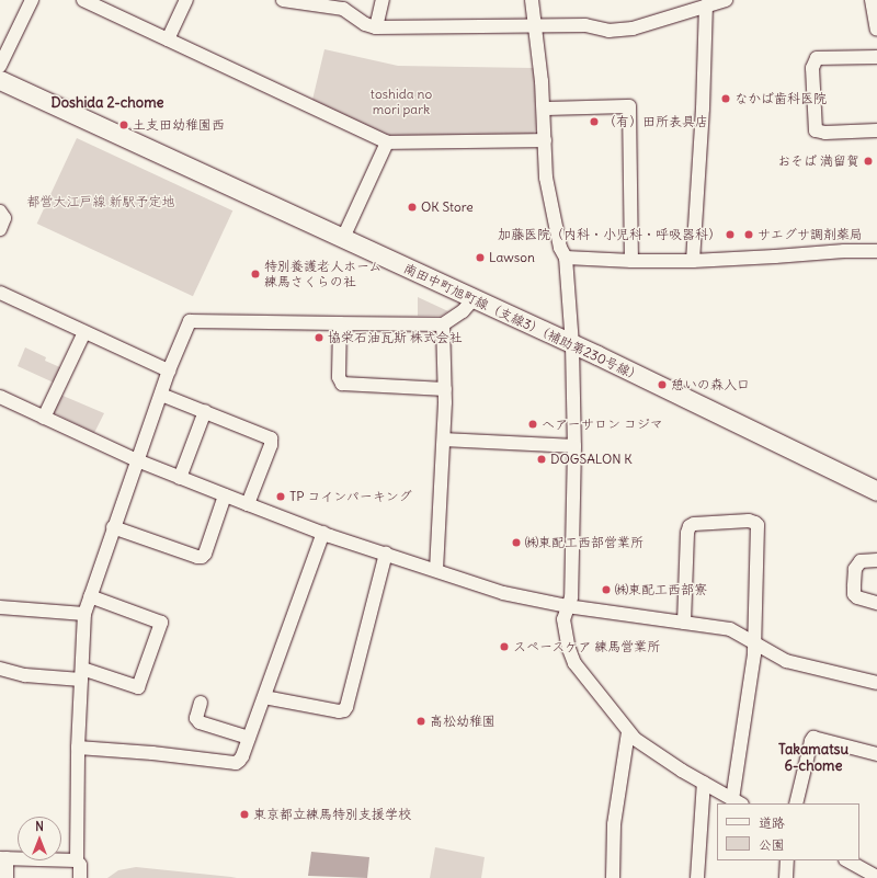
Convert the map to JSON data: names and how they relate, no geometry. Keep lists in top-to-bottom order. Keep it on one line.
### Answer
{"streets":{"main road":["南田中町旭町線（支線3）（補助第230号線）"]},"districts":["Doshida 2-chome","Takamatsu 6-chome"],"parks":["toshida no mori park","都営大江戸線 新駅予定地"],"places":["なかば歯科医院","（有）田所表具店","土支田幼稚園西","おそば 満留賀","OK Store","加藤医院（内科・小児科・呼吸器科）","サエグサ調剤薬局","Lawson","特別養護老人ホーム 練馬さくらの社","協栄石油瓦斯 株式会社","憩いの森入口","ヘアーサロン コジマ","DOGSALON K","TP コインパーキング","㈱東配工西部営業所","㈱東配工西部寮","スペースケア 練馬営業所","高松幼稚園","東京都立練馬特別支援学校"],"legend":["道路","公園"],"north":"top"}
